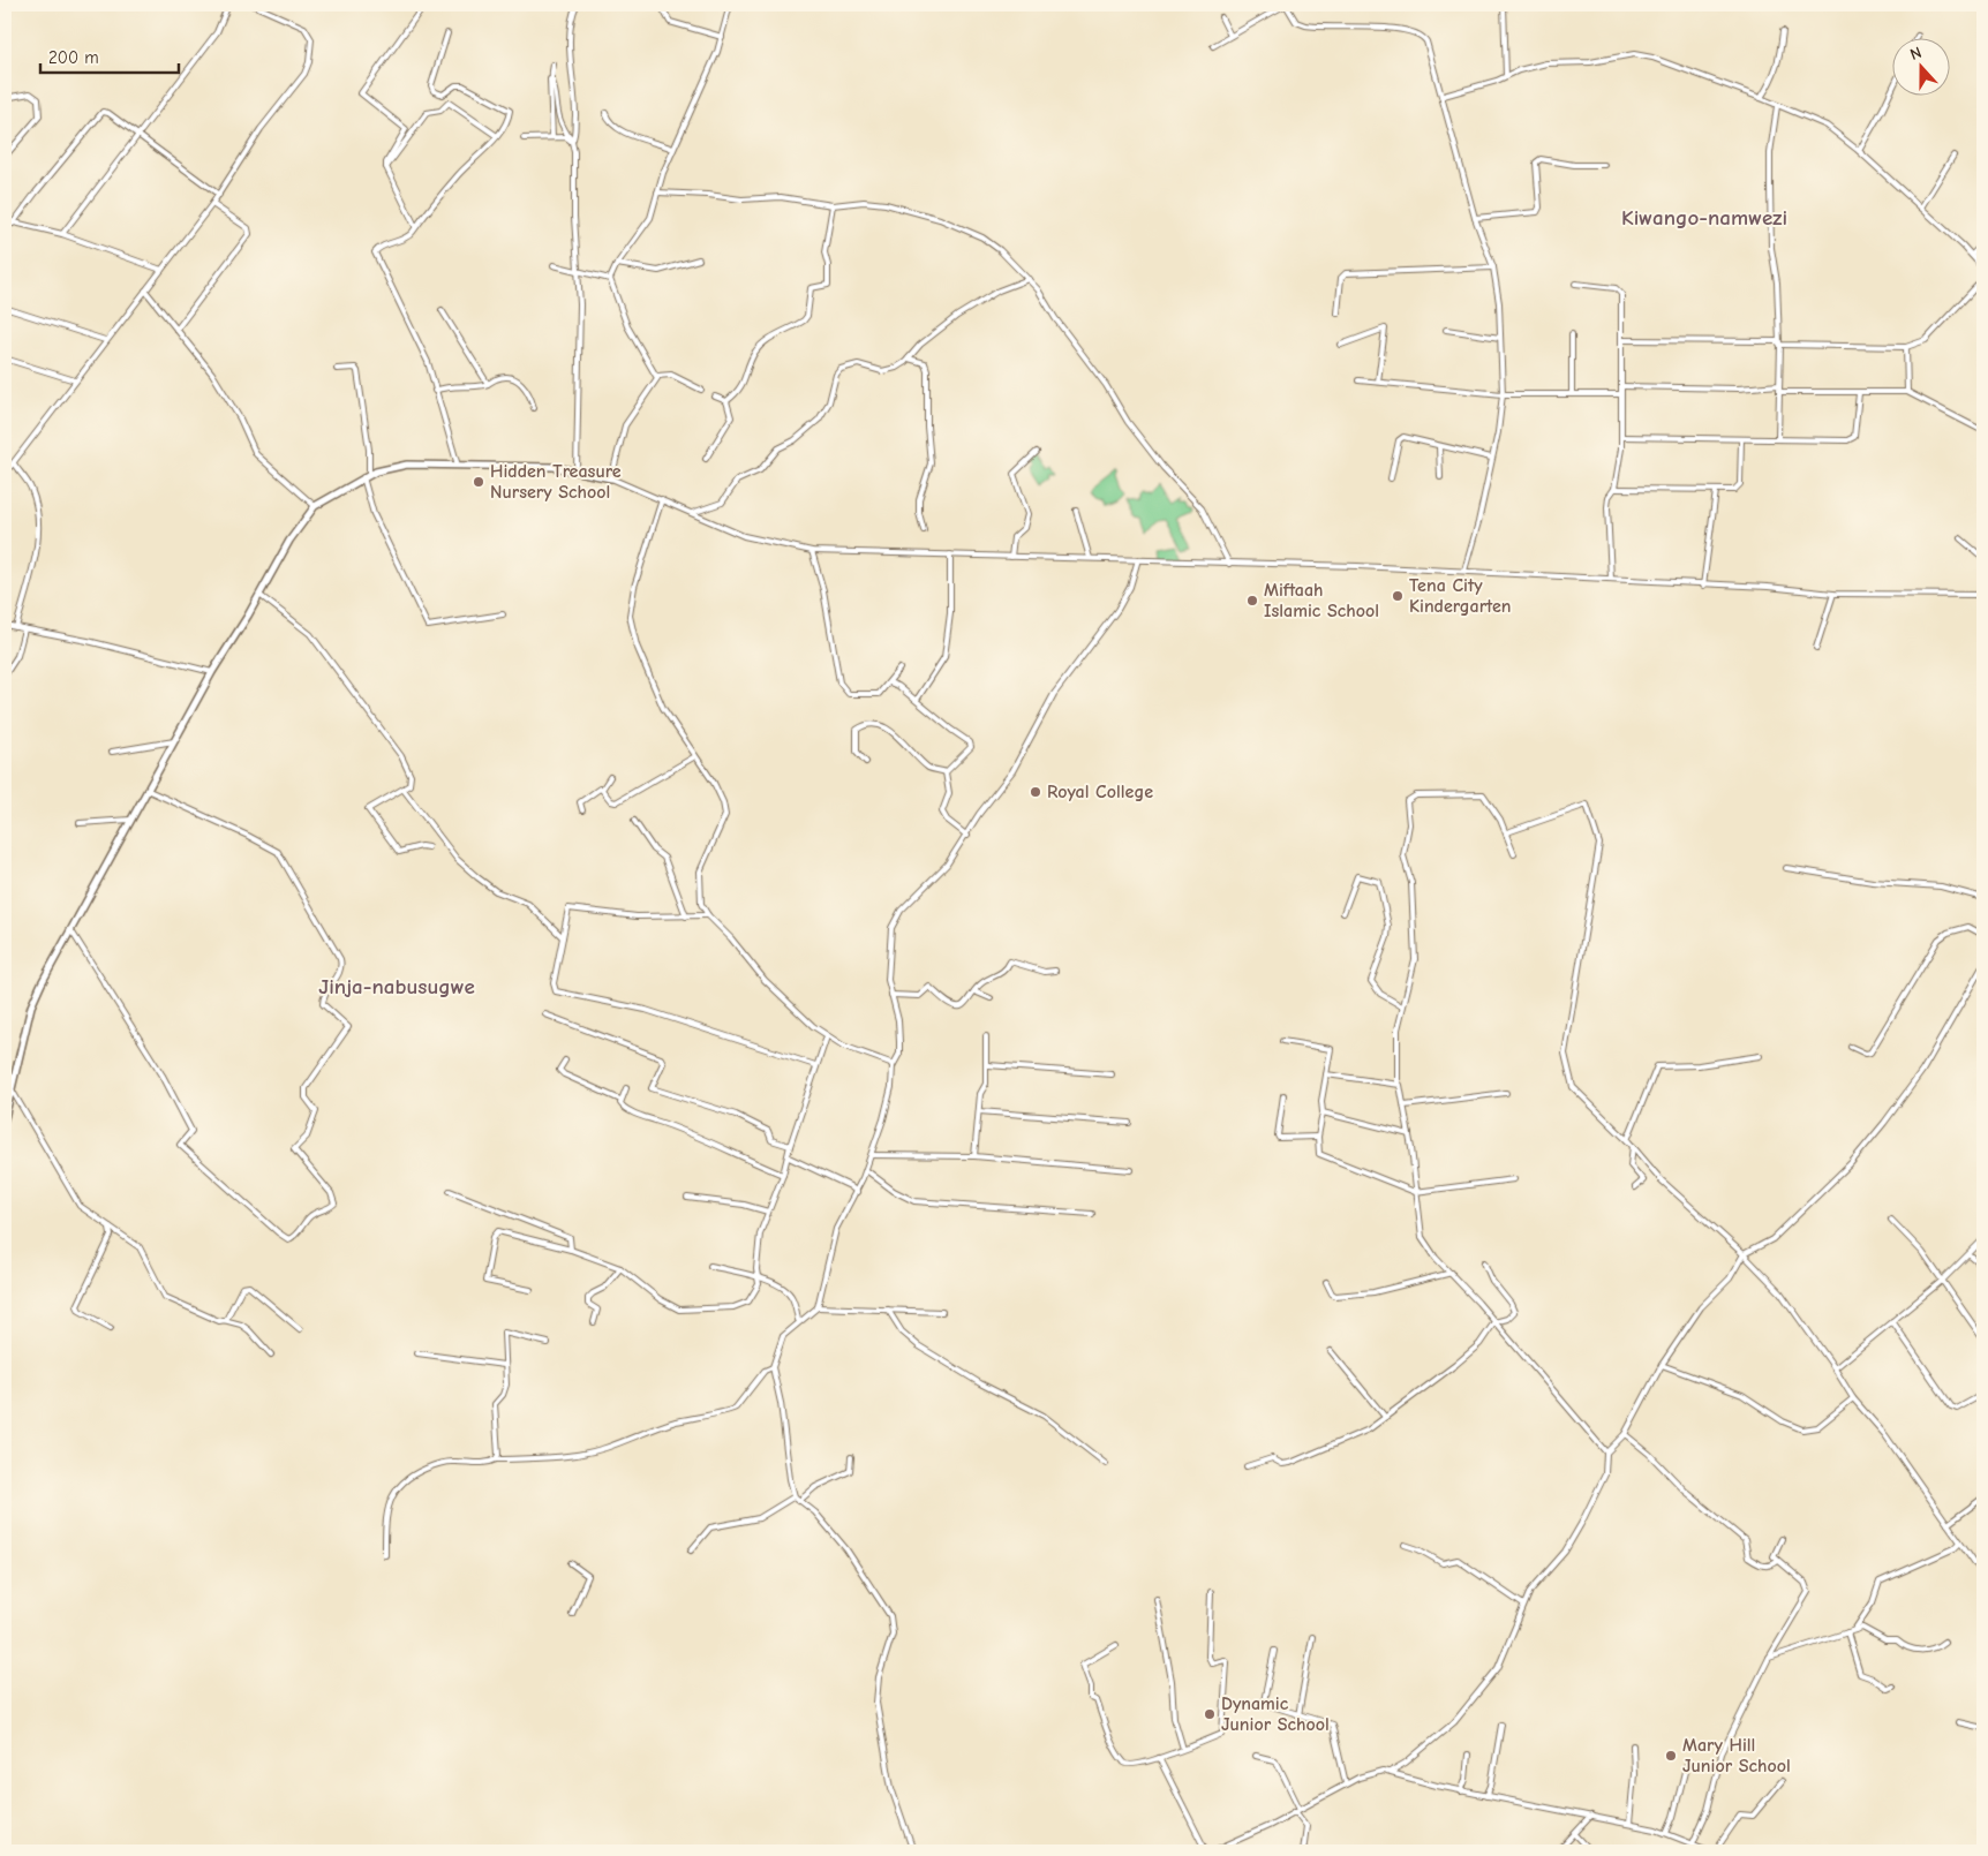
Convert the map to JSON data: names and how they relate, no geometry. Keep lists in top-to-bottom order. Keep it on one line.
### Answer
{"districts":["Kiwango-namwezi","Jinja-nabusugwe"],"places":["Hidden Treasure Nursery School","Tena City Kindergarten","Miftaah Islamic School","Royal College","Dynamic Junior School","Mary Hill Junior School"],"scale_bar":"200 m","north":"top"}
